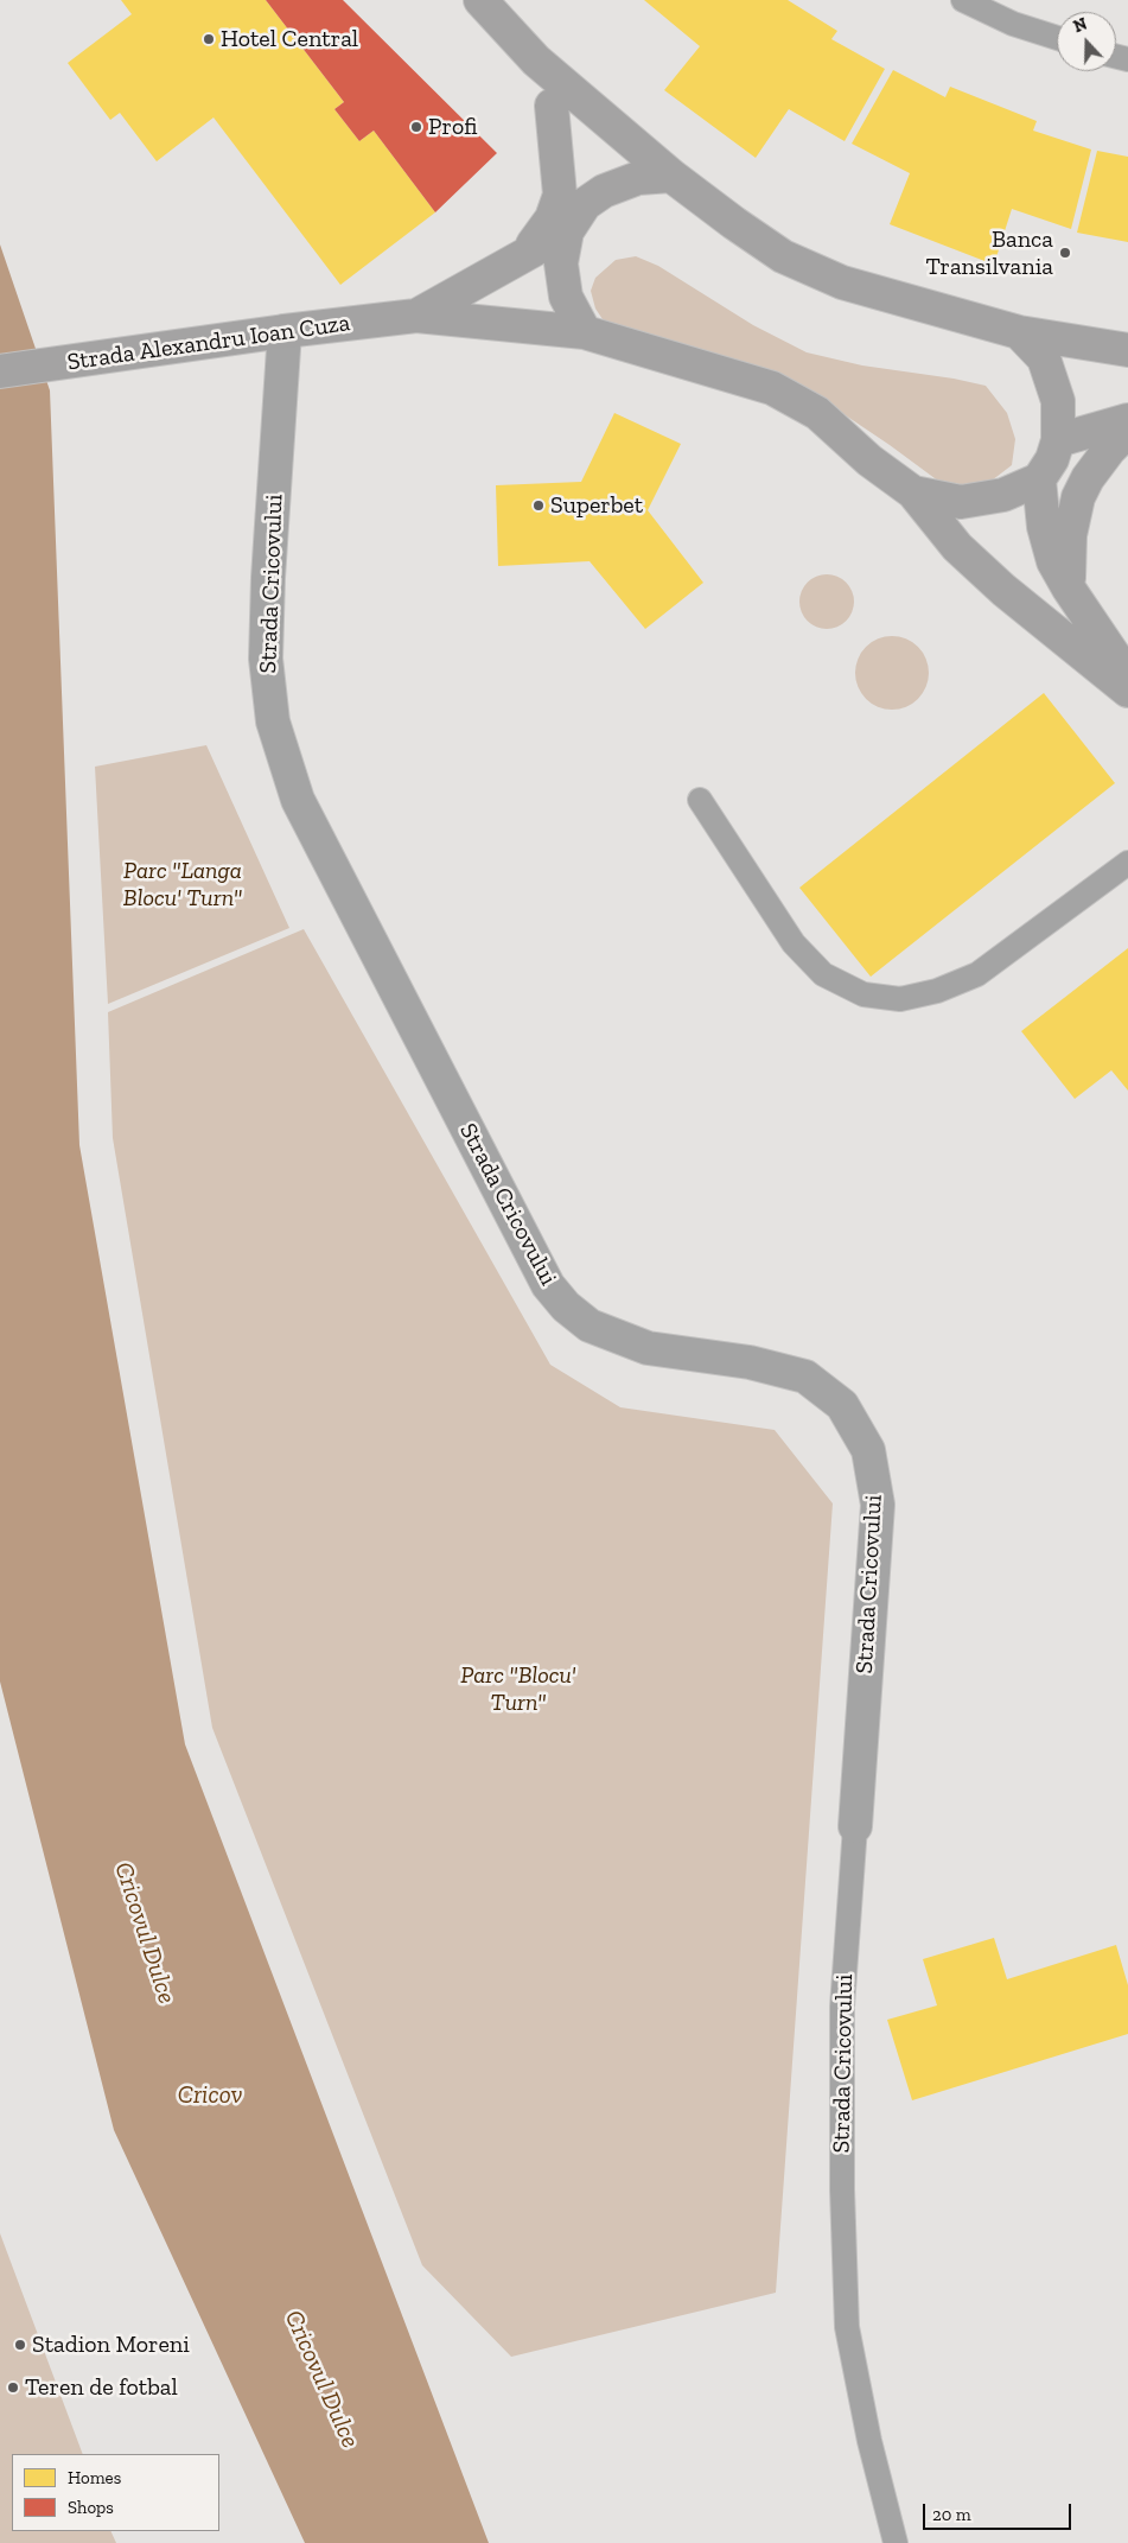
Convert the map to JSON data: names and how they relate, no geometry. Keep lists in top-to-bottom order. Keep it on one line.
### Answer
{"streets":{"main road":["Strada Alexandru Ioan Cuza"],"street":["Strada Cricovului"]},"crossings":[["Strada Alexandru Ioan Cuza","Strada Cricovului"]],"water":["Cricovul Dulce","Cricov"],"parks":["Parc \"Langa Blocu' Turn\"","Parc \"Blocu' Turn\""],"places":["Hotel Central","Profi","Banca Transilvania","Superbet","Stadion Moreni","Teren de fotbal"],"legend":["Homes","Shops"],"scale_bar":"20 m","north":"top"}
